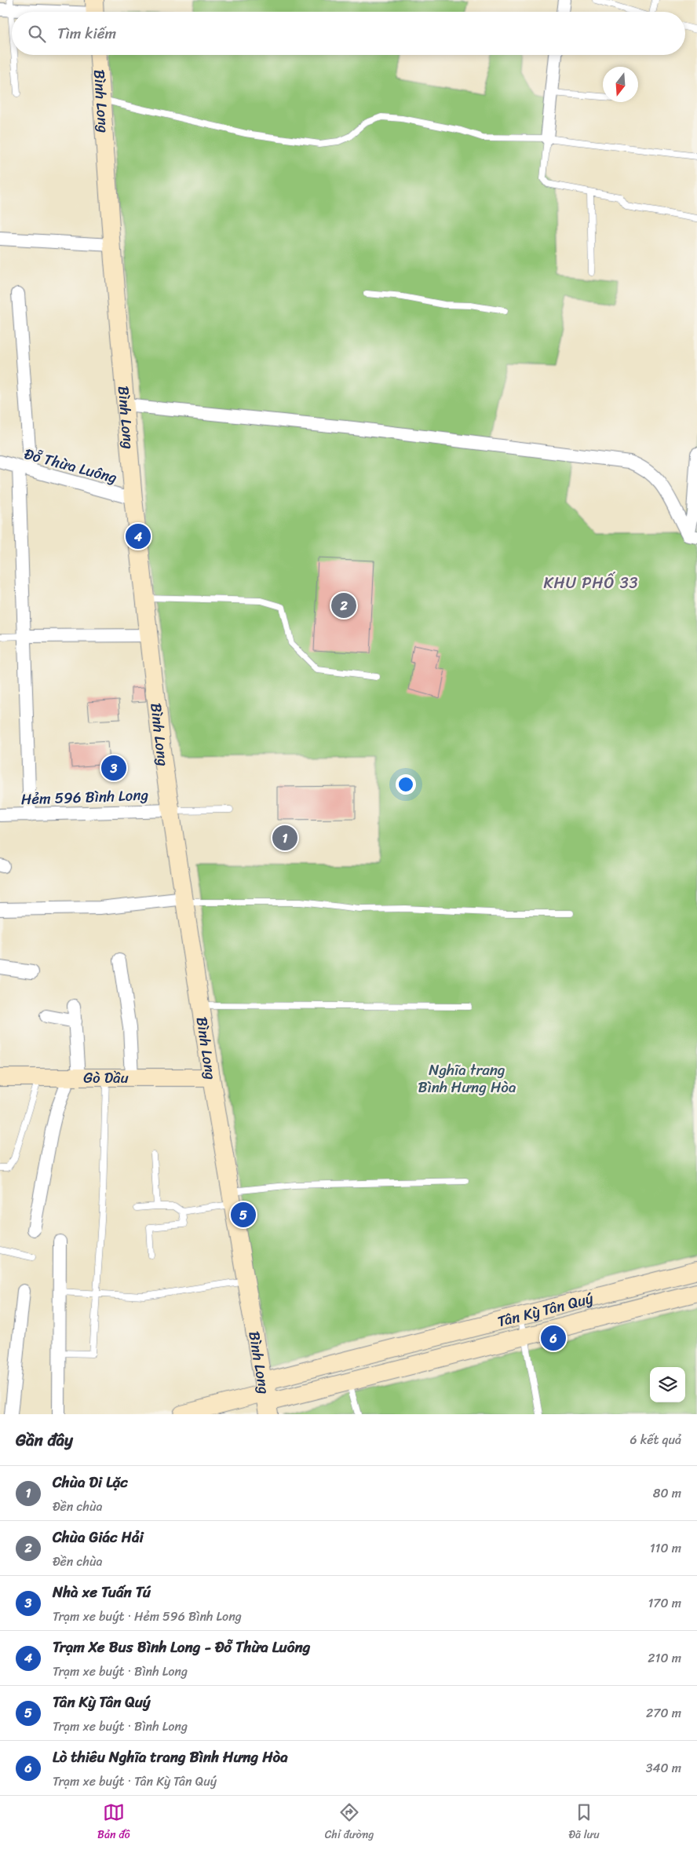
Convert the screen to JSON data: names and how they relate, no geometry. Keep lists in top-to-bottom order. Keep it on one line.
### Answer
{"streets":{"main road":["Bình Long","Gò Dầu","Tân Kỳ Tân Quý"],"street":["Đỗ Thừa Luông","Hẻm 596 Bình Long"]},"crossings":[["Bình Long","Đỗ Thừa Luông"],["Bình Long","Hẻm 596 Bình Long"],["Bình Long","Gò Dầu"],["Bình Long","Tân Kỳ Tân Quý"]],"districts":["KHU PHỐ 33"],"parks":["Nghĩa trang Bình Hưng Hòa"],"north":"bottom","page":{"search":"Tìm kiếm","pins":["4","2","3","1","5","6"],"heading":["Gần đây","6 kết quả"],"list":[{"mark":"1","name":"Chùa Di Lặc","note":"Đền chùa","value":"80 m"},{"mark":"2","name":"Chùa Giác Hải","note":"Đền chùa","value":"110 m"},{"mark":"3","name":"Nhà xe Tuấn Tú","note":"Trạm xe buýt · Hẻm 596 Bình Long","value":"170 m"},{"mark":"4","name":"Trạm Xe Bus Bình Long - Đỗ Thừa Luông","note":"Trạm xe buýt · Bình Long","value":"210 m"},{"mark":"5","name":"Tân Kỳ Tân Quý","note":"Trạm xe buýt · Bình Long","value":"270 m"},{"mark":"6","name":"Lò thiêu Nghĩa trang Bình Hưng Hòa","note":"Trạm xe buýt · Tân Kỳ Tân Quý","value":"340 m"}],"nav":["Bản đồ","Chỉ đường","Đã lưu"]}}
